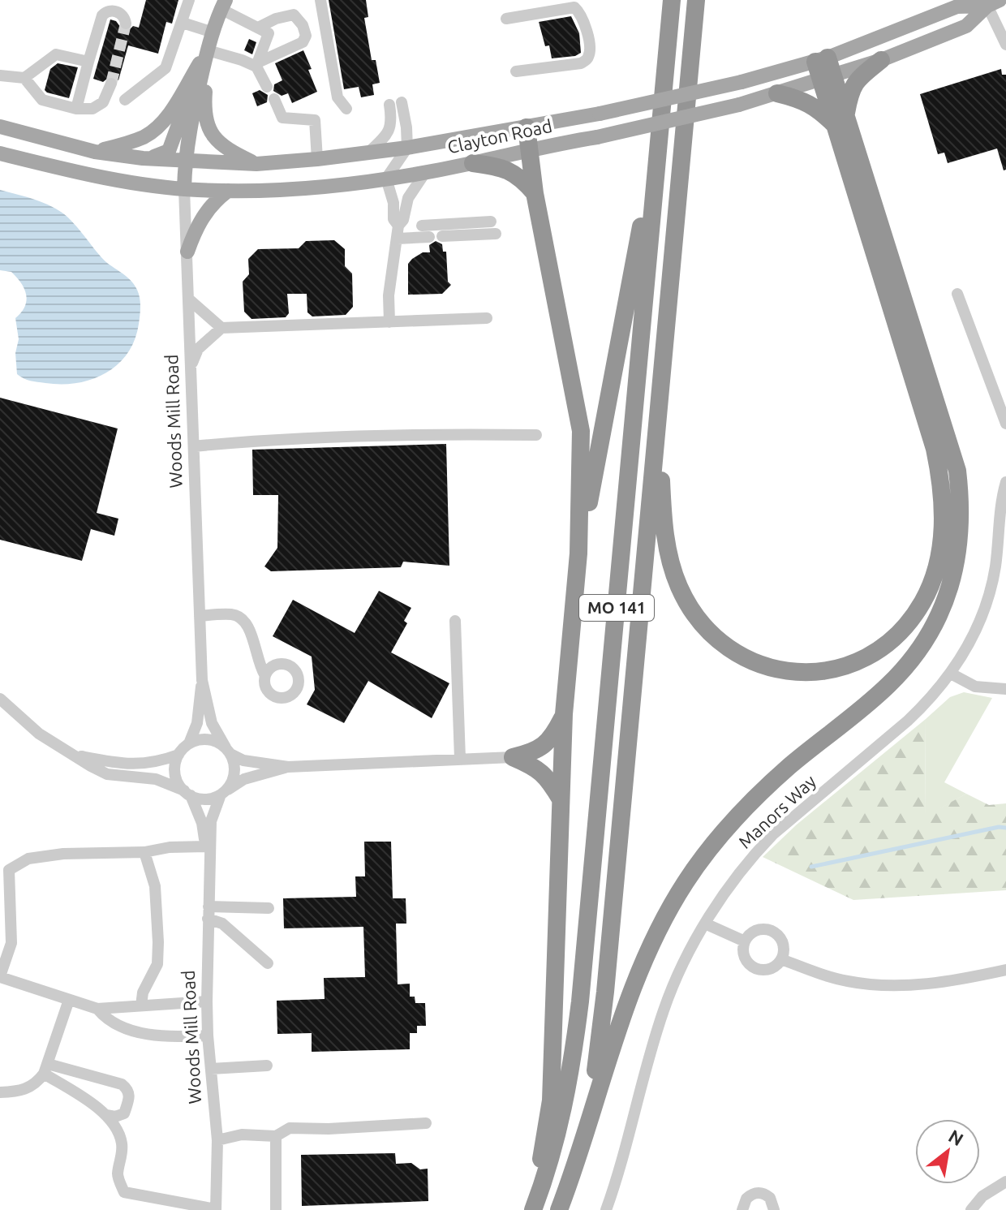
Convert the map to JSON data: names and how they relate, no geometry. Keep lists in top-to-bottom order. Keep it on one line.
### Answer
{"streets":{"highway":["MO 141"],"main road":["Clayton Road","Woods Mill Road"],"street":["Manors Way"]},"crossings":[["Clayton Road","Woods Mill Road"]],"north":"top right"}
